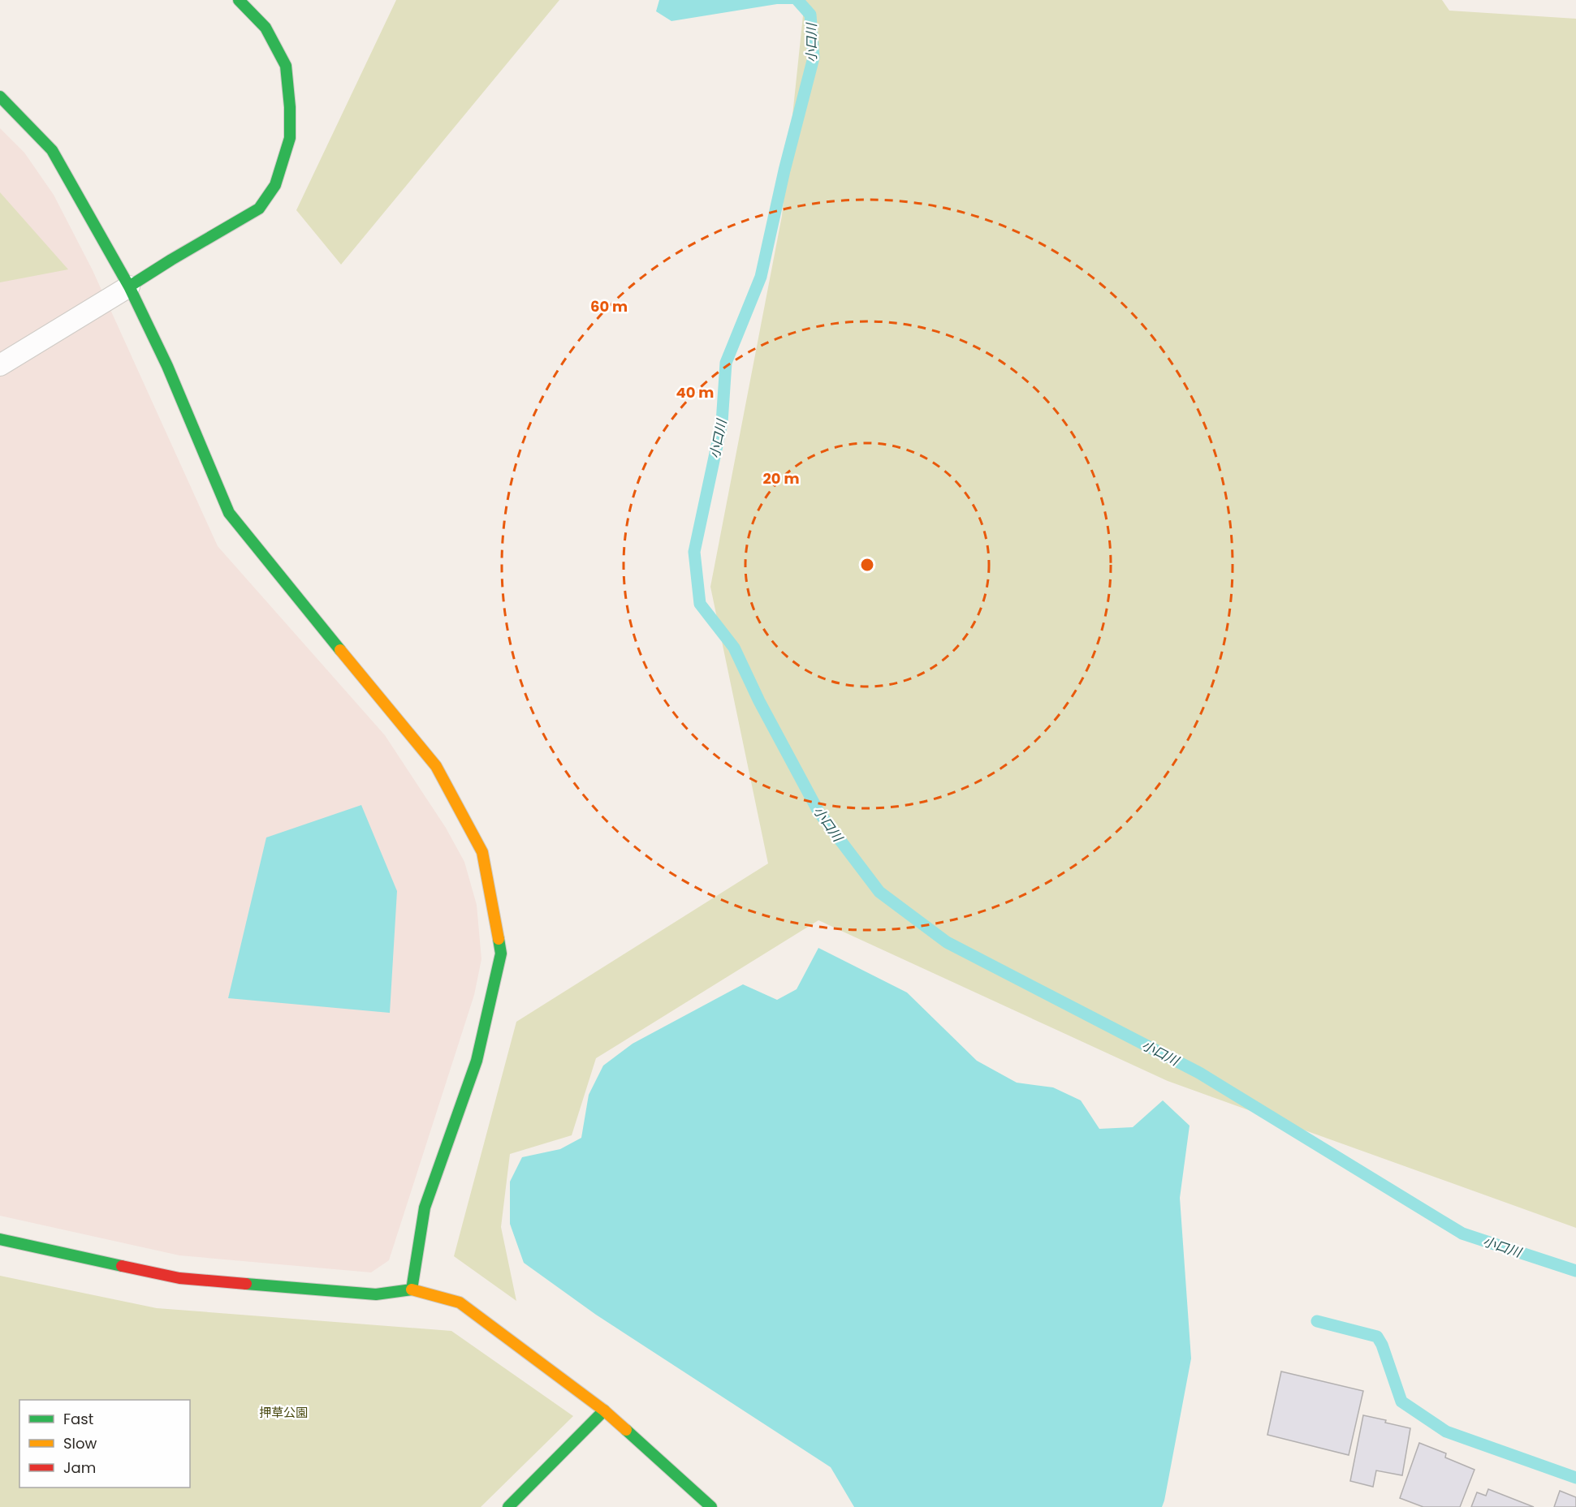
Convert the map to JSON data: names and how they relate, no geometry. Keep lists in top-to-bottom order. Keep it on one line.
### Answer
{"water":["小口川"],"parks":["押草公園"],"legend":["Fast","Slow","Jam"],"rings":["60 m","40 m","20 m"]}
